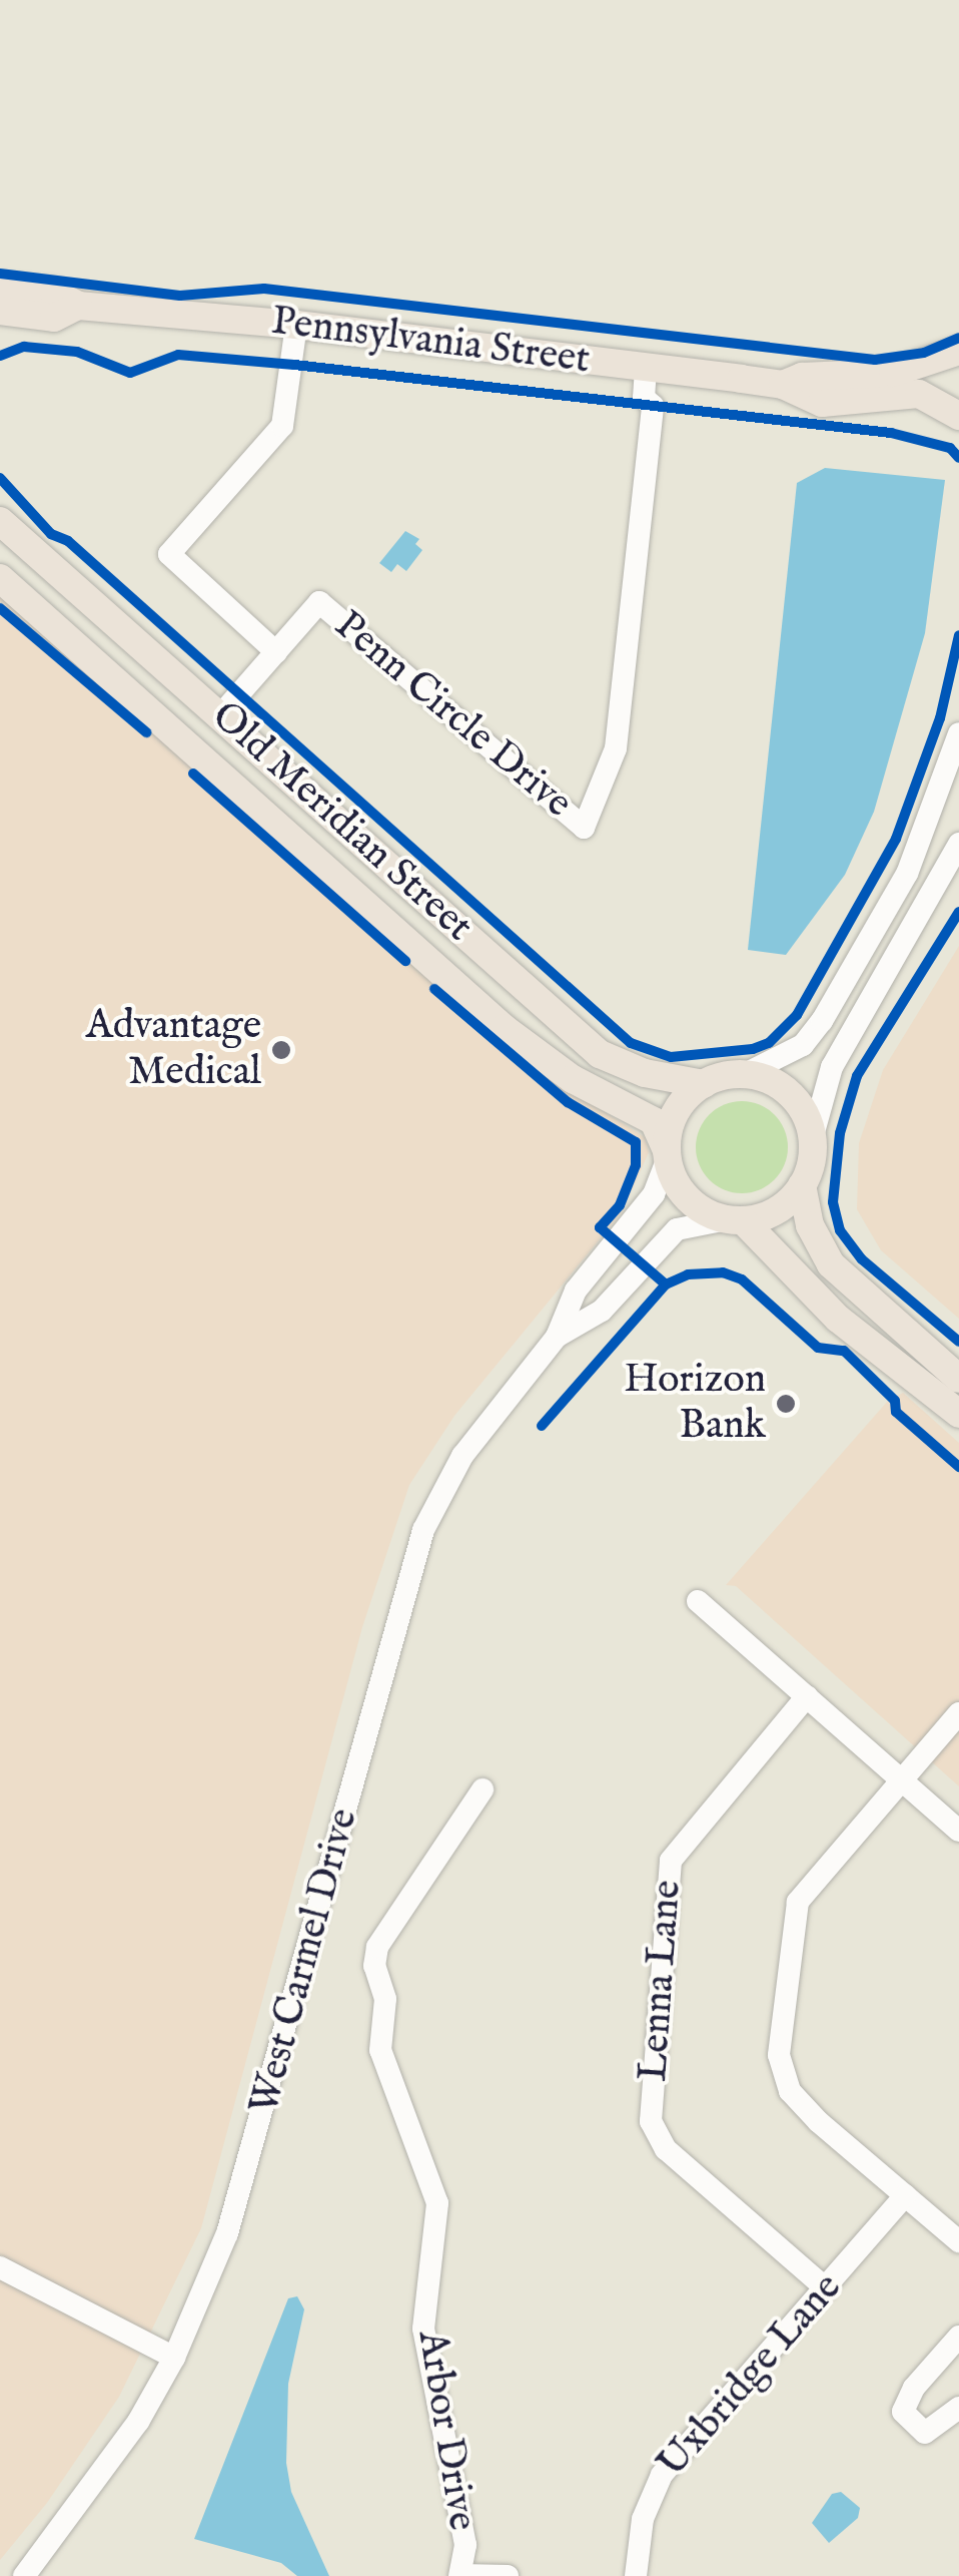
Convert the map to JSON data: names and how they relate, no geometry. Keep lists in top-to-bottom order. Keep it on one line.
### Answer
{"streets":{"main road":["Pennsylvania Street","Old Meridian Street"],"street":["Penn Circle Drive","West Carmel Drive","Lenna Lane","Uxbridge Lane","Arbor Drive"]},"crossings":[["Pennsylvania Street","Penn Circle Drive"],["Penn Circle Drive","Old Meridian Street"],["Old Meridian Street","West Carmel Drive"],["Lenna Lane","Uxbridge Lane"]],"places":["Advantage Medical","Horizon Bank"]}
